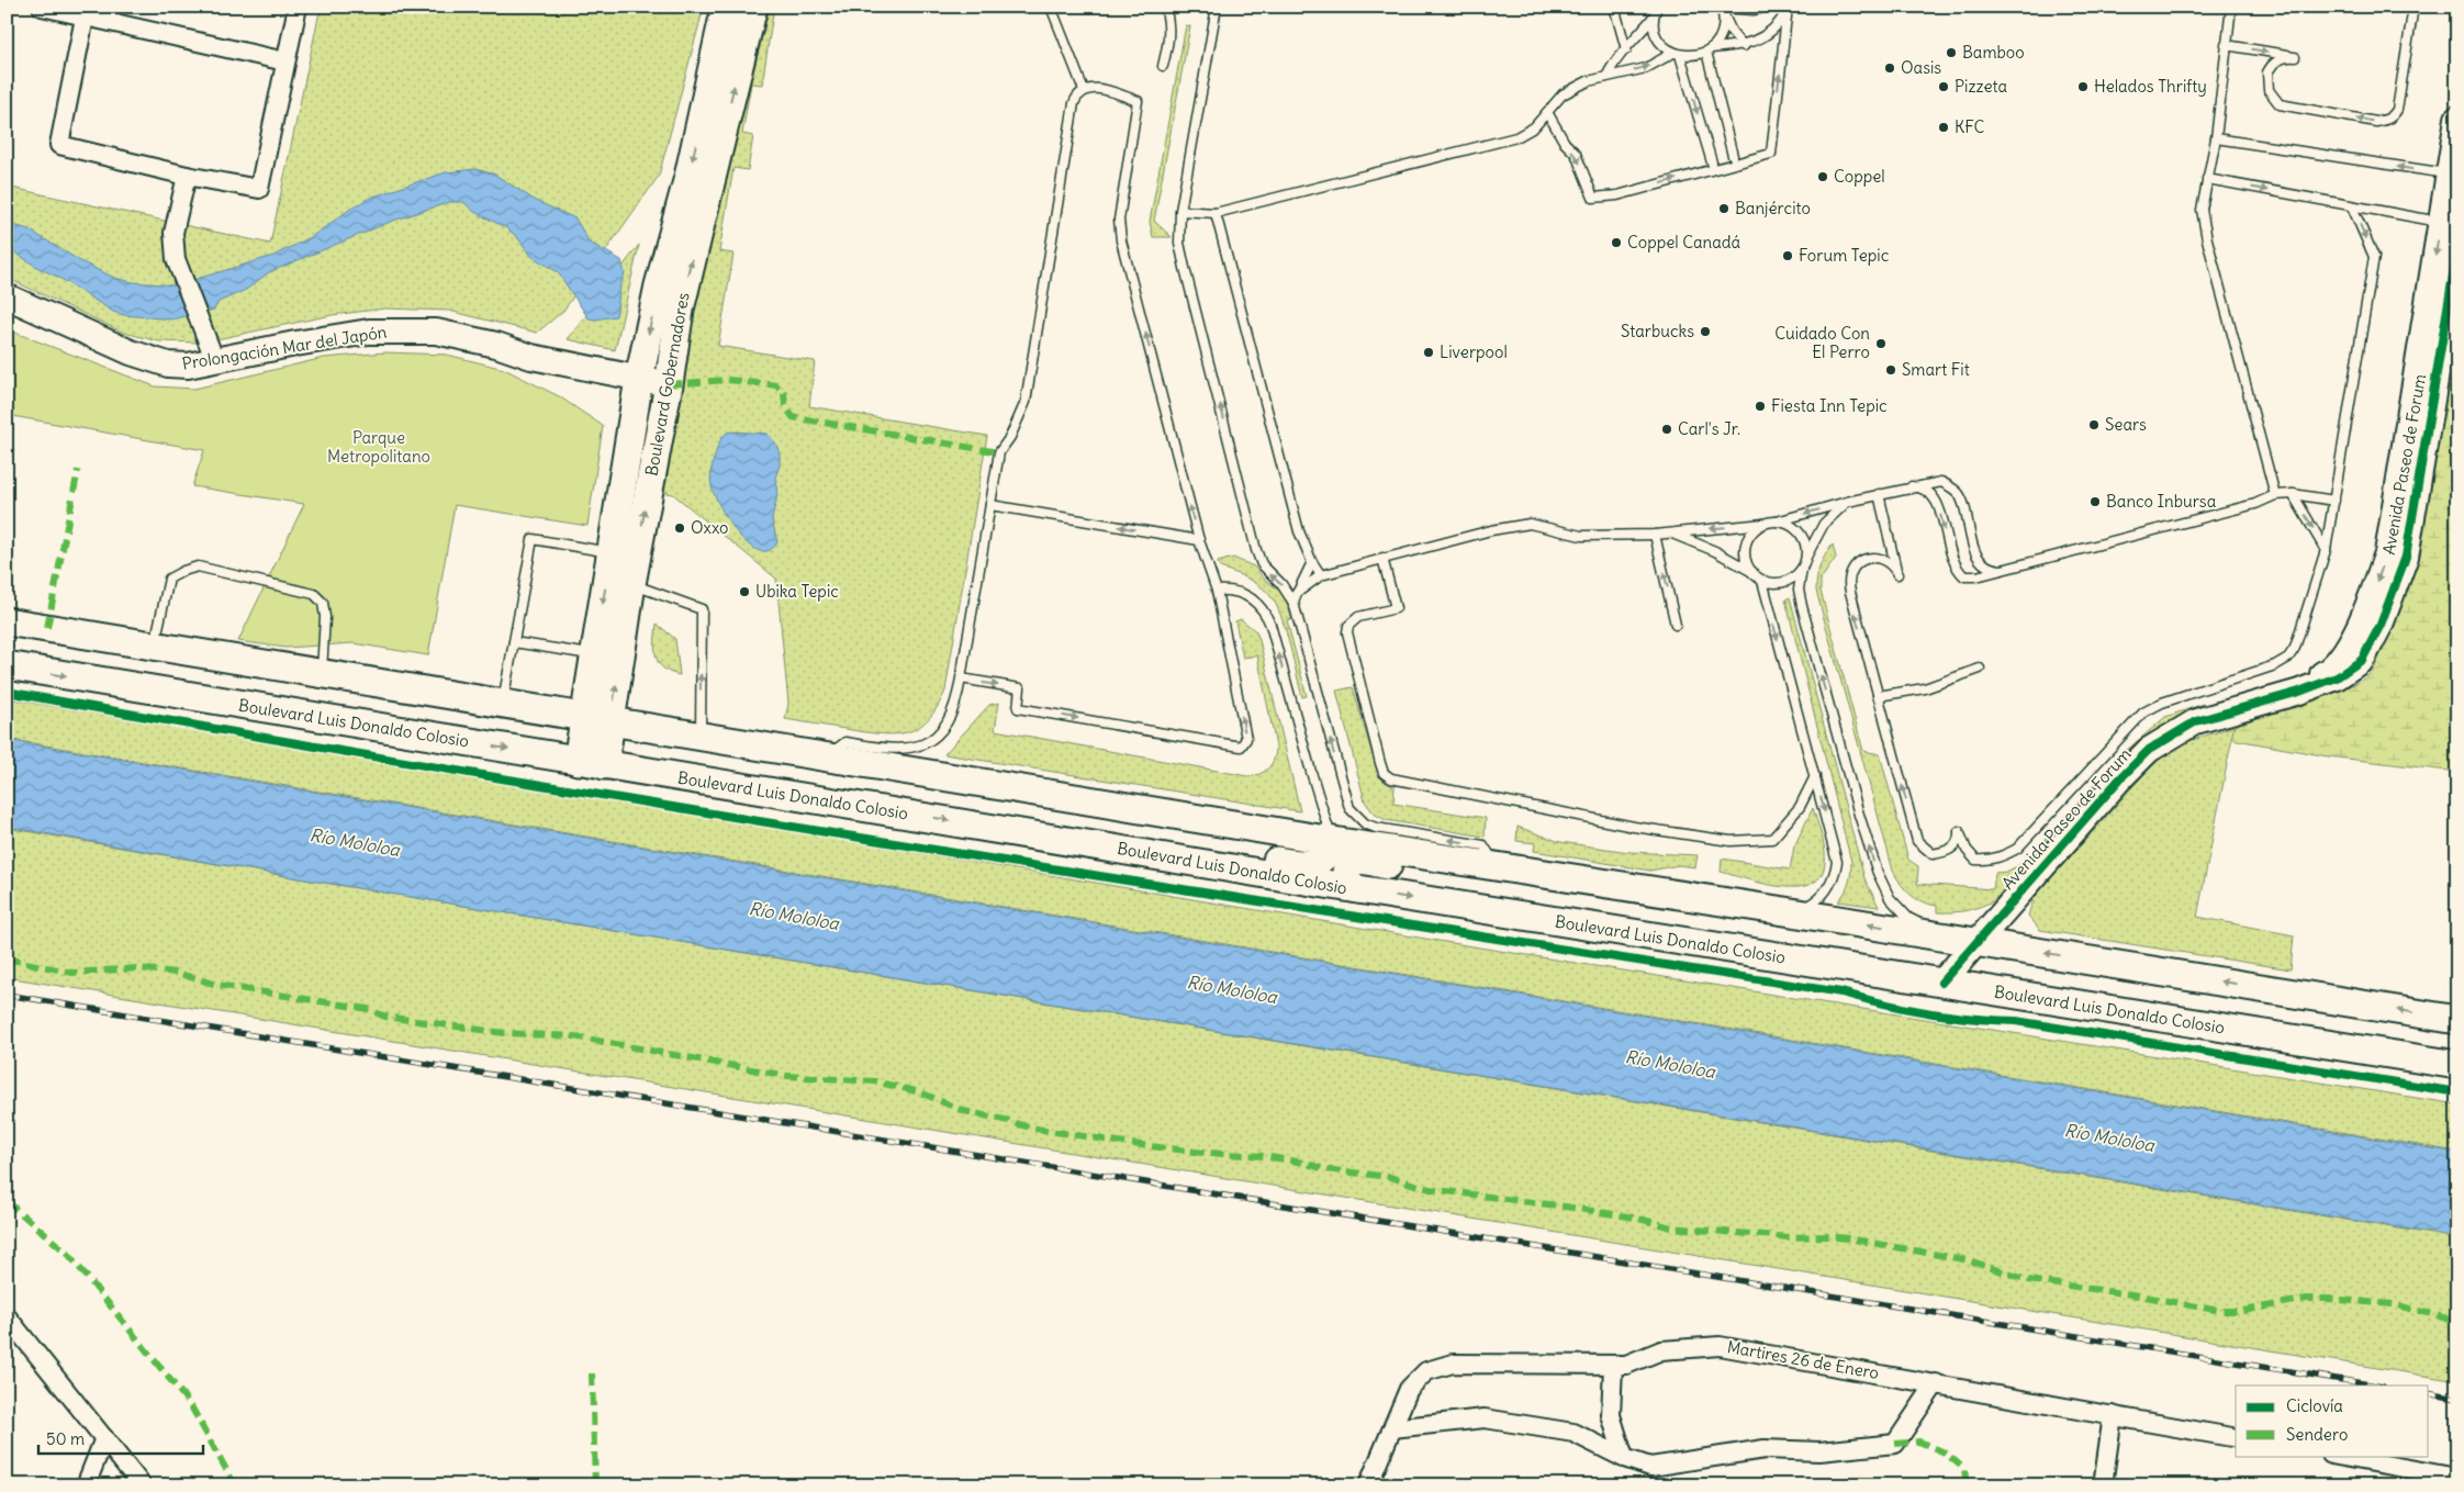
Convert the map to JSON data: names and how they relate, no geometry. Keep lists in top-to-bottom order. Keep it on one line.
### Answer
{"streets":{"main road":["Boulevard Gobernadores","Boulevard Luis Donaldo Colosio"],"street":["Prolongación Mar del Japón","Avenida Paseo de Forum","Martires 26 de Enero"]},"crossings":[["Prolongación Mar del Japón","Boulevard Gobernadores"],["Boulevard Gobernadores","Boulevard Luis Donaldo Colosio"],["Avenida Paseo de Forum","Boulevard Luis Donaldo Colosio"]],"water":["Río Mololoa"],"parks":["Parque Metropolitano"],"places":["Bamboo","Oasis","Pizzeta","Helados Thrifty","KFC","Coppel","Banjército","Coppel Canadá","Forum Tepic","Starbucks","Cuidado Con El Perro","Liverpool","Smart Fit","Fiesta Inn Tepic","Sears","Carl's Jr.","Banco Inbursa","Oxxo","Ubika Tepic"],"legend":["Ciclovía","Sendero"],"scale_bar":"50 m"}
